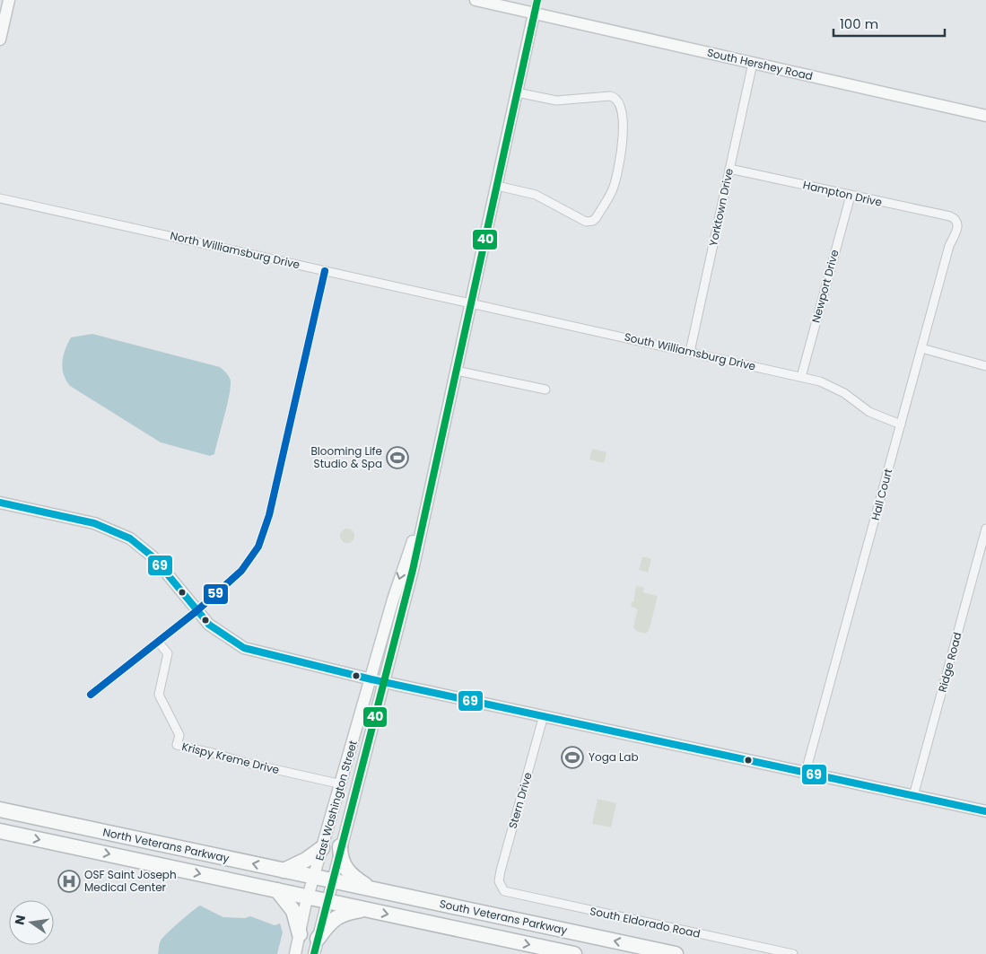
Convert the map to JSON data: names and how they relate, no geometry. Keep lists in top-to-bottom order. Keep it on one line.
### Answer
{"streets":{"highway":["North Veterans Parkway","South Veterans Parkway"],"main road":["South Hershey Road","East Washington Street"],"street":["Hampton Drive","Yorktown Drive","North Williamsburg Drive","Newport Drive","South Williamsburg Drive","Hall Court","Ridge Road","Krispy Kreme Drive","Stern Drive","South Eldorado Road"]},"crossings":[["South Hershey Road","Yorktown Drive"],["South Hershey Road","East Washington Street"],["Hampton Drive","Yorktown Drive"],["Hampton Drive","Newport Drive"],["Hampton Drive","Hall Court"],["Yorktown Drive","South Williamsburg Drive"],["North Williamsburg Drive","South Williamsburg Drive"],["North Williamsburg Drive","East Washington Street"],["Newport Drive","South Williamsburg Drive"],["South Williamsburg Drive","Hall Court"],["South Williamsburg Drive","East Washington Street"],["Krispy Kreme Drive","East Washington Street"],["East Washington Street","North Veterans Parkway"],["East Washington Street","South Veterans Parkway"],["Stern Drive","South Eldorado Road"],["North Veterans Parkway","South Veterans Parkway"]],"places":{"sports":["Blooming Life Studio & Spa","Yoga Lab"],"hospital":["OSF Saint Joseph Medical Center"]},"lines":["transit line 40","transit line 59","transit line 69"],"scale_bar":"100 m","north":"left"}
